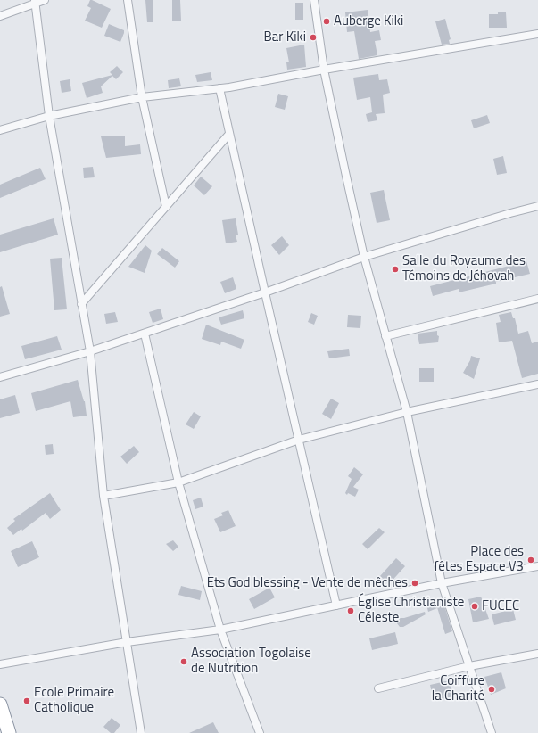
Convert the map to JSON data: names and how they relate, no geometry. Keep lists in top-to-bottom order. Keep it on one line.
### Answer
{"places":["Auberge Kiki","Bar Kiki","Salle du Royaume des Témoins de Jéhovah","Place des fêtes Espace V3","Ets God blessing - Vente de mêches","FUCEC","Église Christianiste Céleste","Association Togolaise de Nutrition","Coiffure la Charité","Ecole Primaire Catholique"]}
